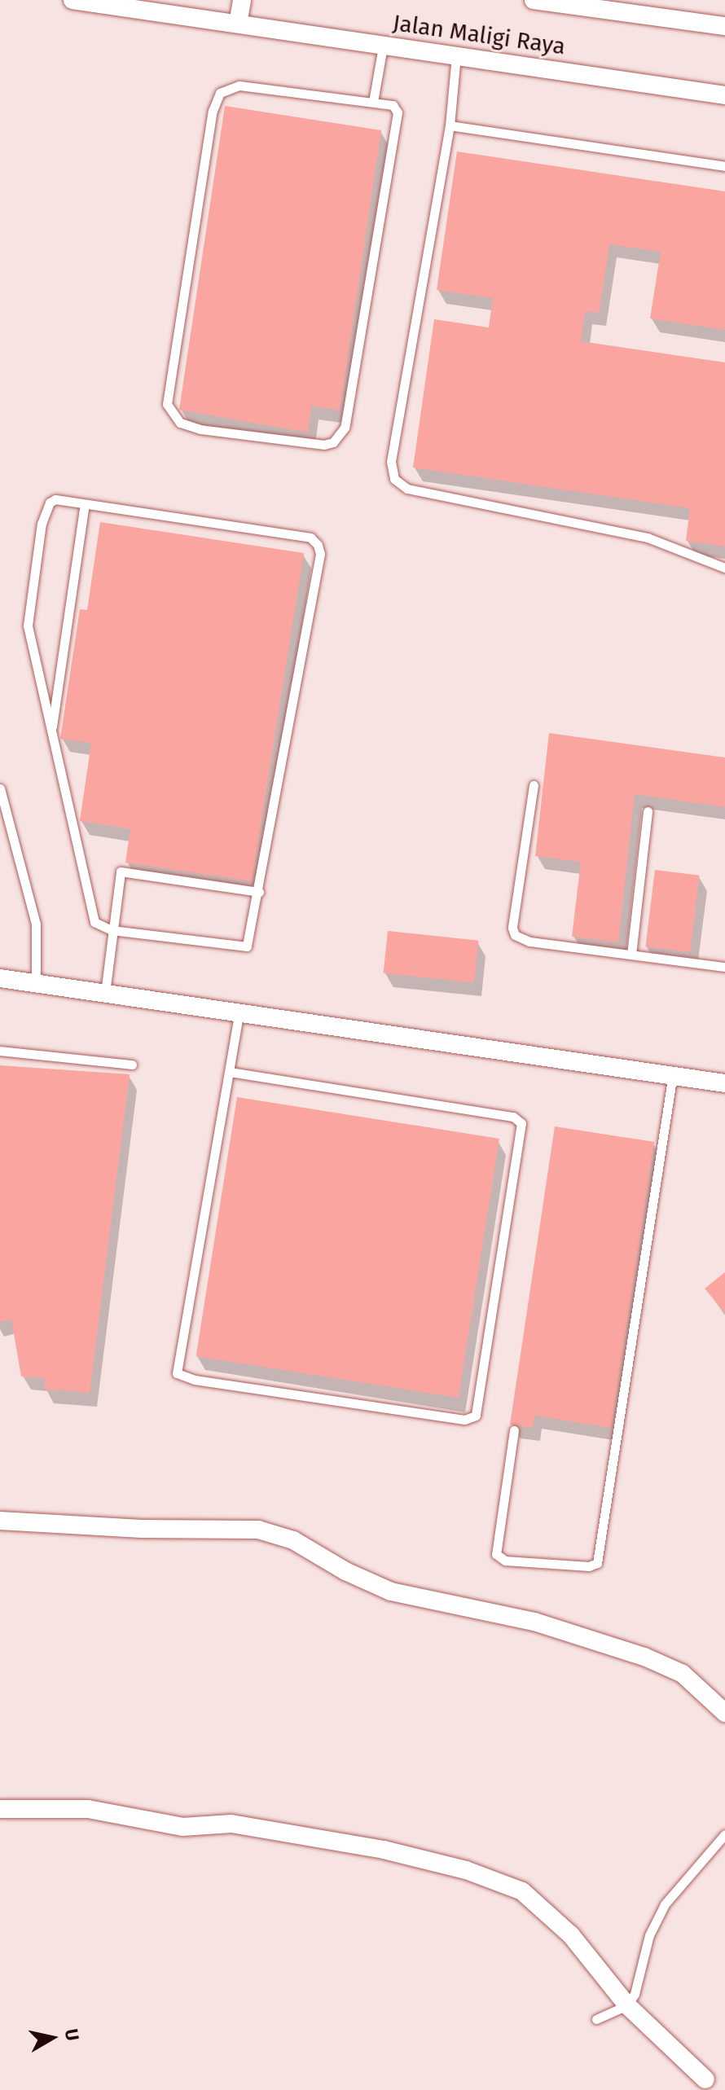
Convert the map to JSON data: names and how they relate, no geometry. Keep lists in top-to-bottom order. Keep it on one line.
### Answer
{"streets":{"street":["Jalan Maligi Raya"]},"north":"right"}
